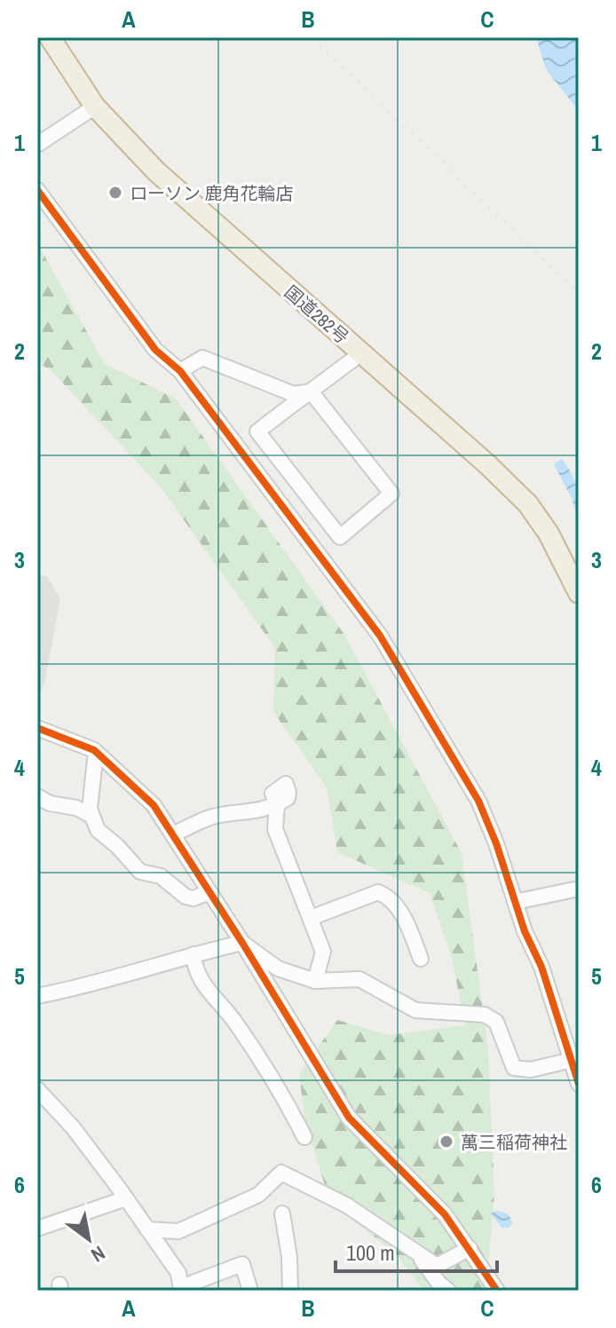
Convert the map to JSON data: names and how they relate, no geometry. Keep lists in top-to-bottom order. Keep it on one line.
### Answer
{"streets":{"highway":["国道282号"]},"places":["ローソン 鹿角花輪店","萬三稲荷神社"],"scale_bar":"100 m","north":"bottom right","grid":{"columns":["A","B","C"],"rows":["1","2","3","4","5","6"]}}
